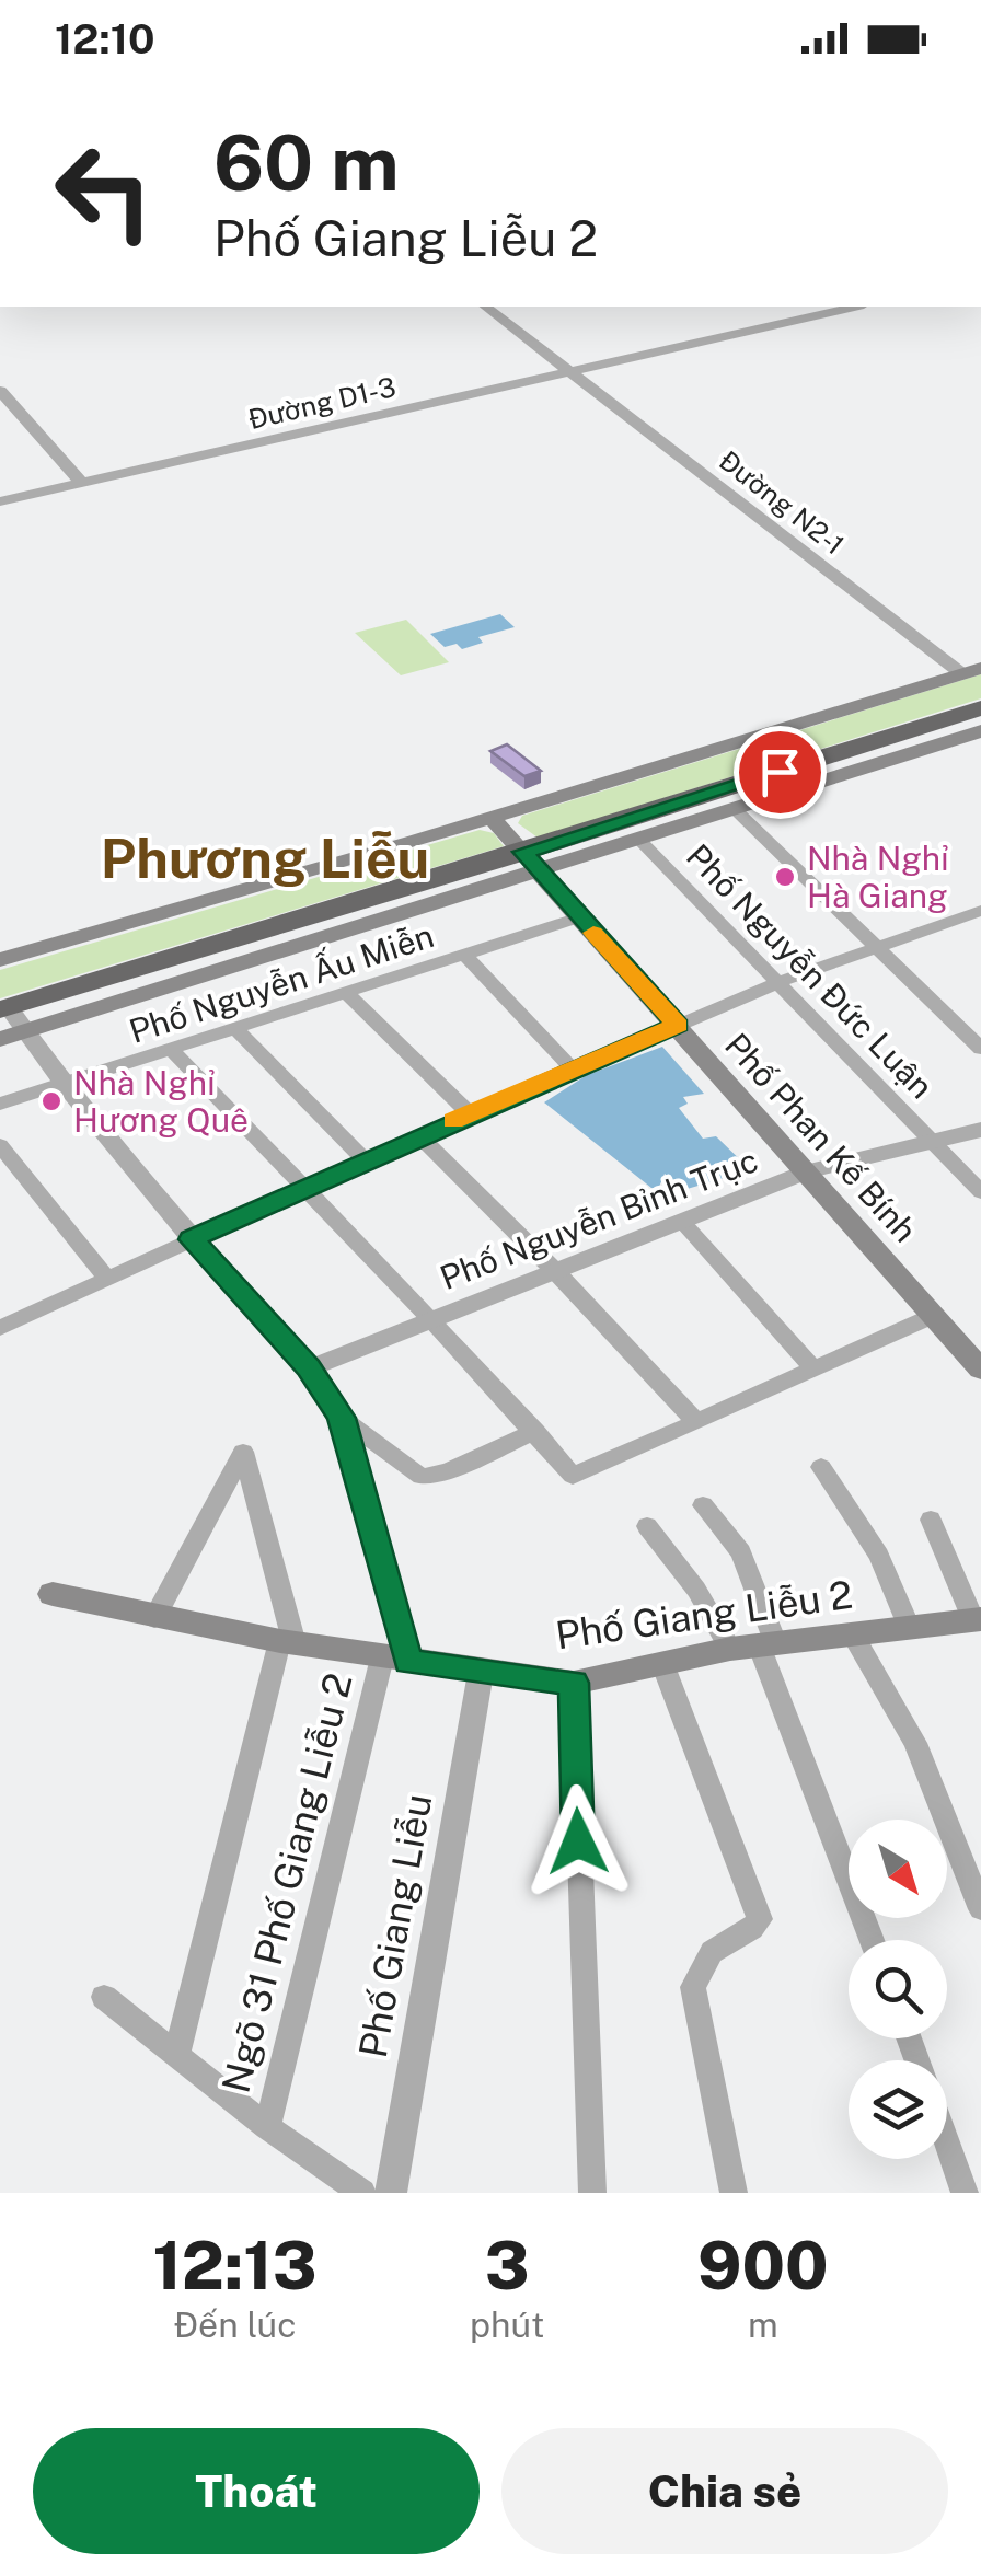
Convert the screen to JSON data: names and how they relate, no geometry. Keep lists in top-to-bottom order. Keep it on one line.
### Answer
{"streets":{"main road":["Phố Phan Kế Bính","Phố Giang Liễu 2"],"street":["Đường D1-3","Đường N2-1","Phố Nguyễn Đức Luận","Phố Nguyễn Ấu Miễn","Phố Nguyễn Bỉnh Trục","Ngõ 31 Phố Giang Liễu 2","Phố Giang Liễu"]},"crossings":[["Đường D1-3","Đường N2-1"],["Phố Nguyễn Đức Luận","Phố Nguyễn Bỉnh Trục"],["Phố Nguyễn Ấu Miễn","Phố Phan Kế Bính"],["Phố Phan Kế Bính","Phố Nguyễn Bỉnh Trục"],["Phố Giang Liễu 2","Ngõ 31 Phố Giang Liễu 2"],["Phố Giang Liễu 2","Phố Giang Liễu"]],"districts":["Phương Liễu"],"places":["Nhà Nghỉ Hà Giang","Nhà Nghỉ Hương Quê"],"north":"bottom right","page":{"status":"12:10","turn":["60 m","Phố Giang Liễu 2"],"eta":["12:13","Đến lúc","3","phút","900","m"],"buttons":["Thoát","Chia sẻ"]}}
